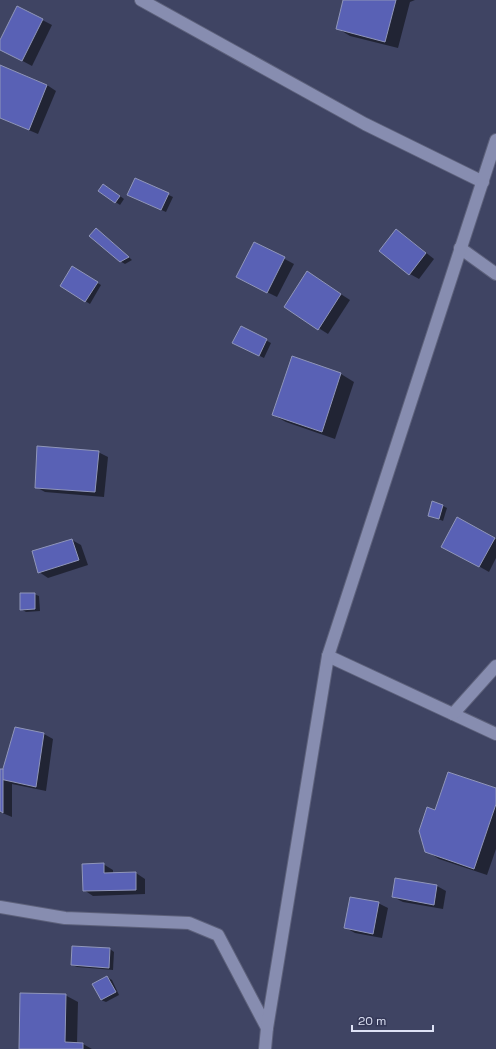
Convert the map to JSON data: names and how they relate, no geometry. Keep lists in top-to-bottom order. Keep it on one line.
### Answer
{"scale_bar":"20 m"}
